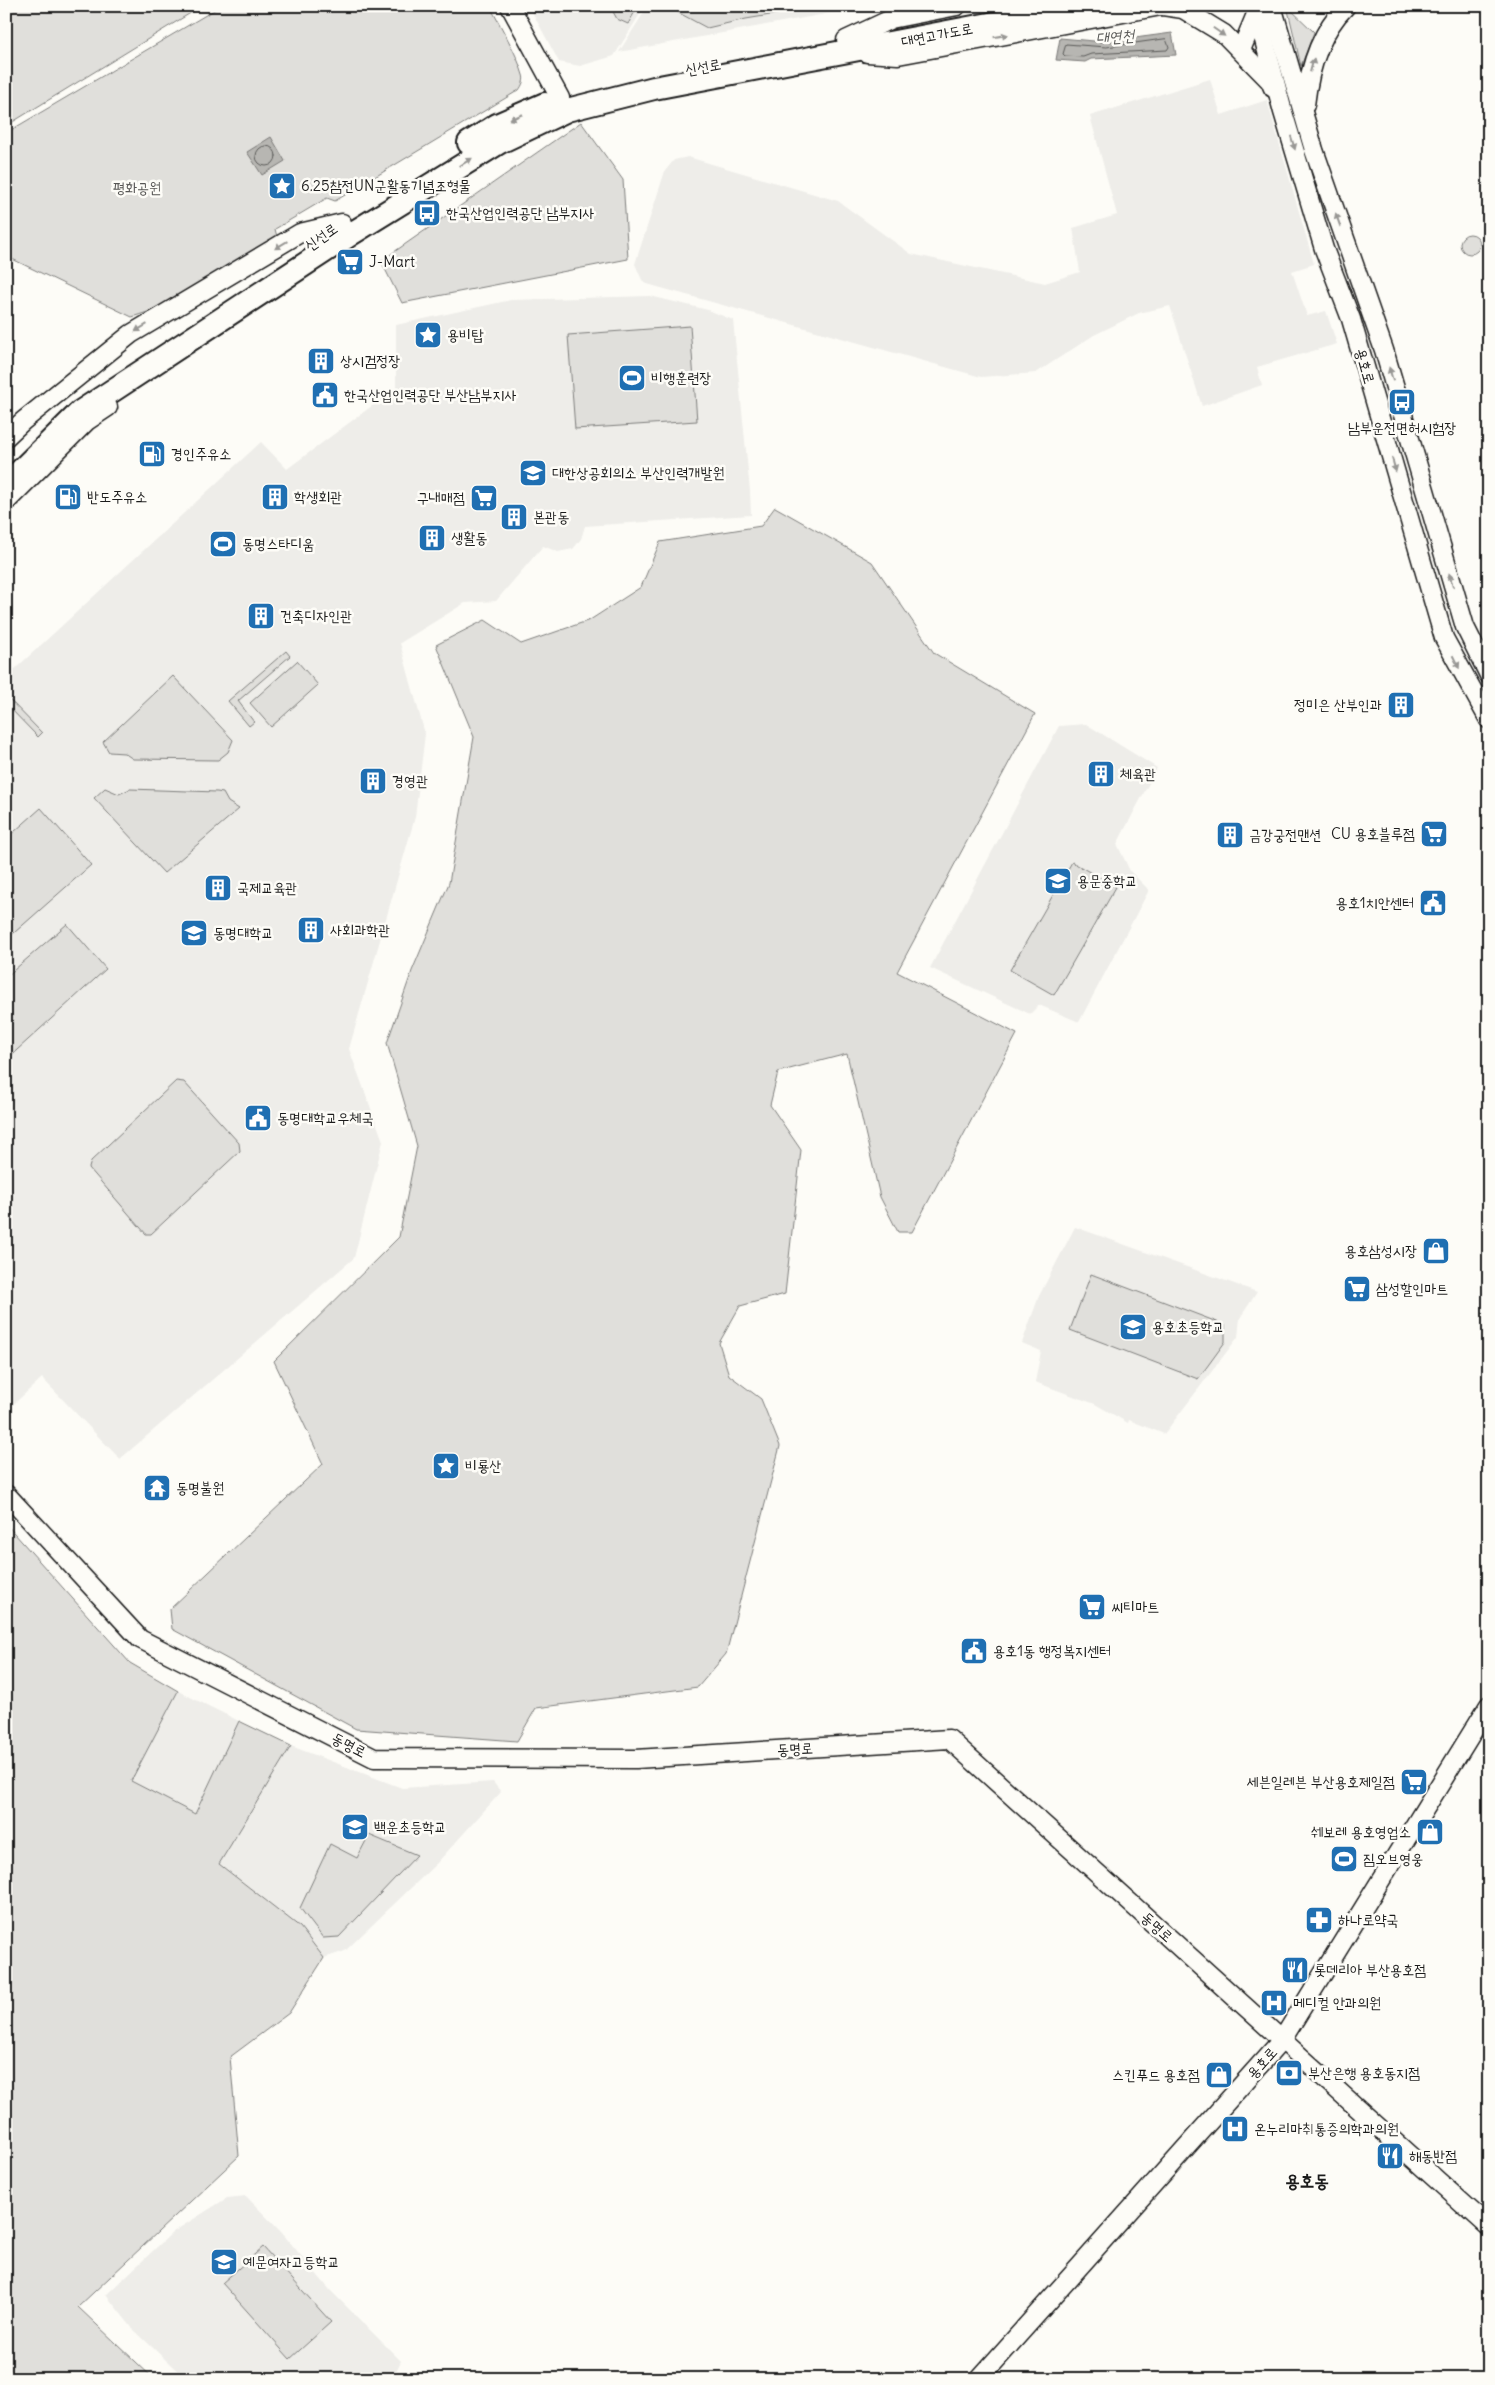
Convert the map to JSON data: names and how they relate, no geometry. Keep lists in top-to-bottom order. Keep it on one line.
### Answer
{"streets":{"highway":["대연고가도로","신선로"],"main road":["용호로","동명로"]},"crossings":[["대연고가도로","신선로"],["용호로","동명로"]],"districts":["용호동"],"water":["대연천"],"parks":["평화공원"],"places":{"place":["6.25참전UN군활동기념조형물","용비탑","비룡산"],"bus stop":["한국산업인력공단 남부지사","남부운전면허시험장"],"supermarket":["J-Mart","구내매점","CU 용호블루점","삼성할인마트","씨티마트","세븐일레븐 부산용호제일점"],"building":["상시검정장","학생회관","본관동","생활동","건축디자인관","정미은 산부인과","체육관","경영관","금강궁전맨션","국제교육관","사회과학관"],"sports":["비행훈련장","동명스타디움","짐오브영웅"],"public building":["한국산업인력공단 부산남부지사","용호1치안센터","동명대학교우체국","용호1동 행정복지센터"],"fuel station":["경인주유소","반도주유소"],"school or university":["대한상공회의소 부산인력개발원","용문중학교","동명대학교","용호초등학교","백운초등학교","예문여자고등학교"],"shop":["용호삼성시장","쉐보레 용호영업소","스킨푸드 용호점"],"temple":["동명불원"],"pharmacy":["하나로약국"],"restaurant":["롯데리아 부산용호점","해동반점"],"hospital":["메디컬 안과의원","온누리마취통증의학과의원"],"bank":["부산은행 용호동지점"]}}
